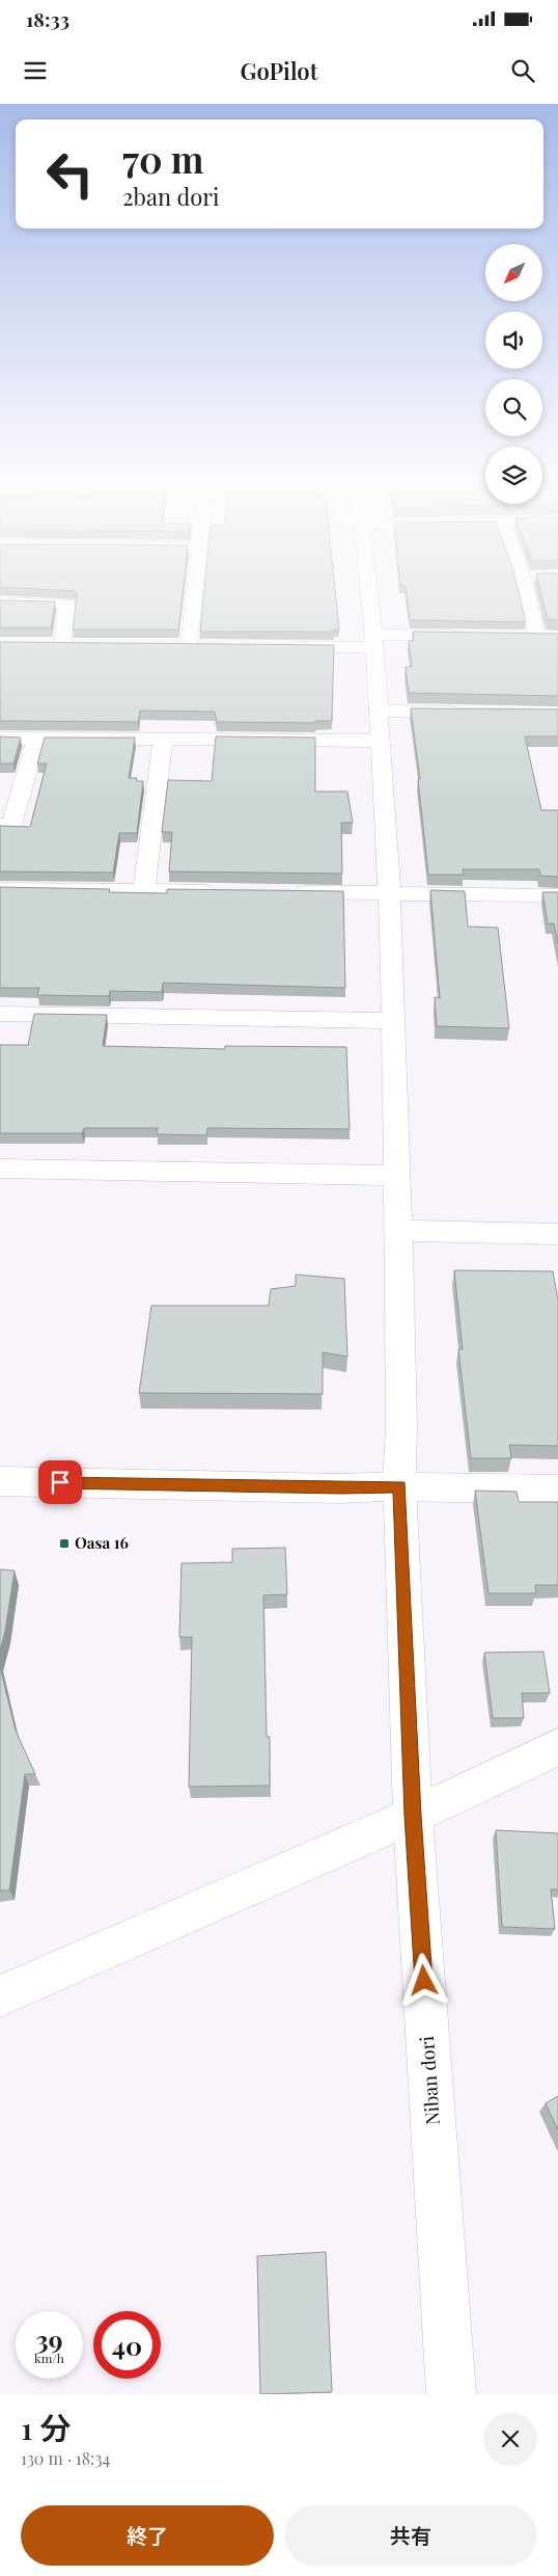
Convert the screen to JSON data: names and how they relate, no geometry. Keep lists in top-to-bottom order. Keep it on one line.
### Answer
{"streets":{"street":["Niban dori"]},"places":{"transit":["Oasa 16"]},"north":"bottom left","page":{"status":"18:33","header":"GoPilot","turn":["70 m","2ban dori"],"speed":"39 km/h","limit":"40","heading":["1 分","130 m · 18:34"],"buttons":["終了","共有"]}}
